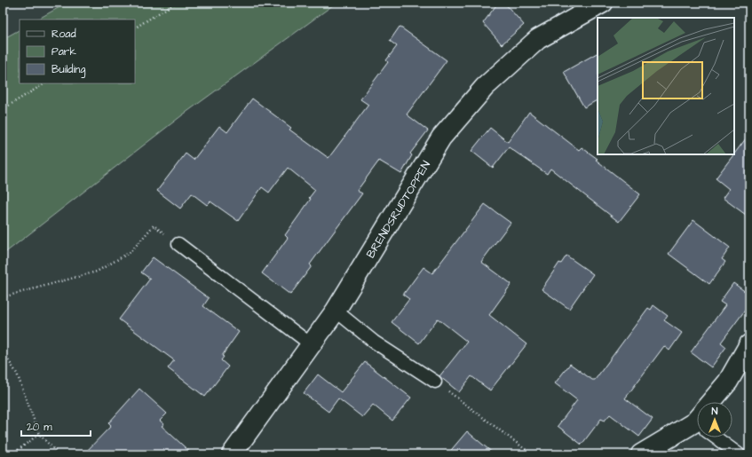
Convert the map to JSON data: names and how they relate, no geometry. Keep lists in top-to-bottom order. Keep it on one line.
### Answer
{"streets":{"street":["BRENDSRUDTOPPEN"]},"legend":["Road","Park","Building"],"scale_bar":"20 m","north":"top"}
